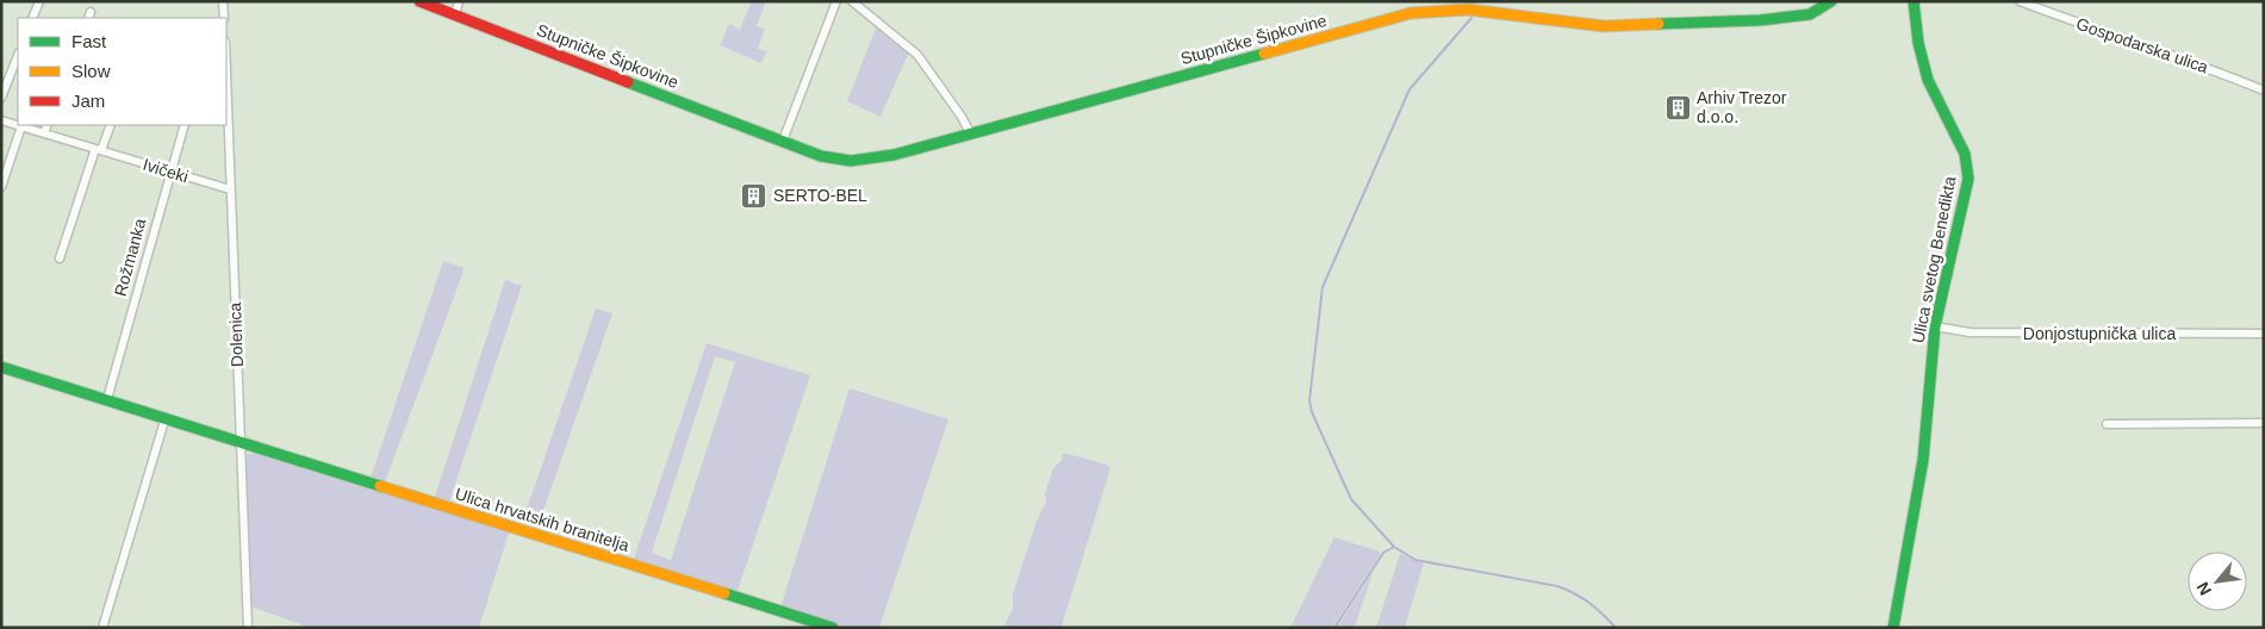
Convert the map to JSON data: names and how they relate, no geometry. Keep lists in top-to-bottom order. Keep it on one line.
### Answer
{"streets":{"street":["Stupničke Šipkovine","Gospodarska ulica","Ivičeki","Rožmanka","Ulica svetog Benedikta","Donjostupnička ulica","Dolenica","Ulica hrvatskih branitelja"]},"crossings":[["Ivičeki","Rožmanka"],["Ivičeki","Dolenica"],["Ulica svetog Benedikta","Donjostupnička ulica"],["Dolenica","Ulica hrvatskih branitelja"]],"places":{"building":["Arhiv Trezor d.o.o.","SERTO-BEL"]},"legend":["Fast","Slow","Jam"],"north":"bottom left"}
